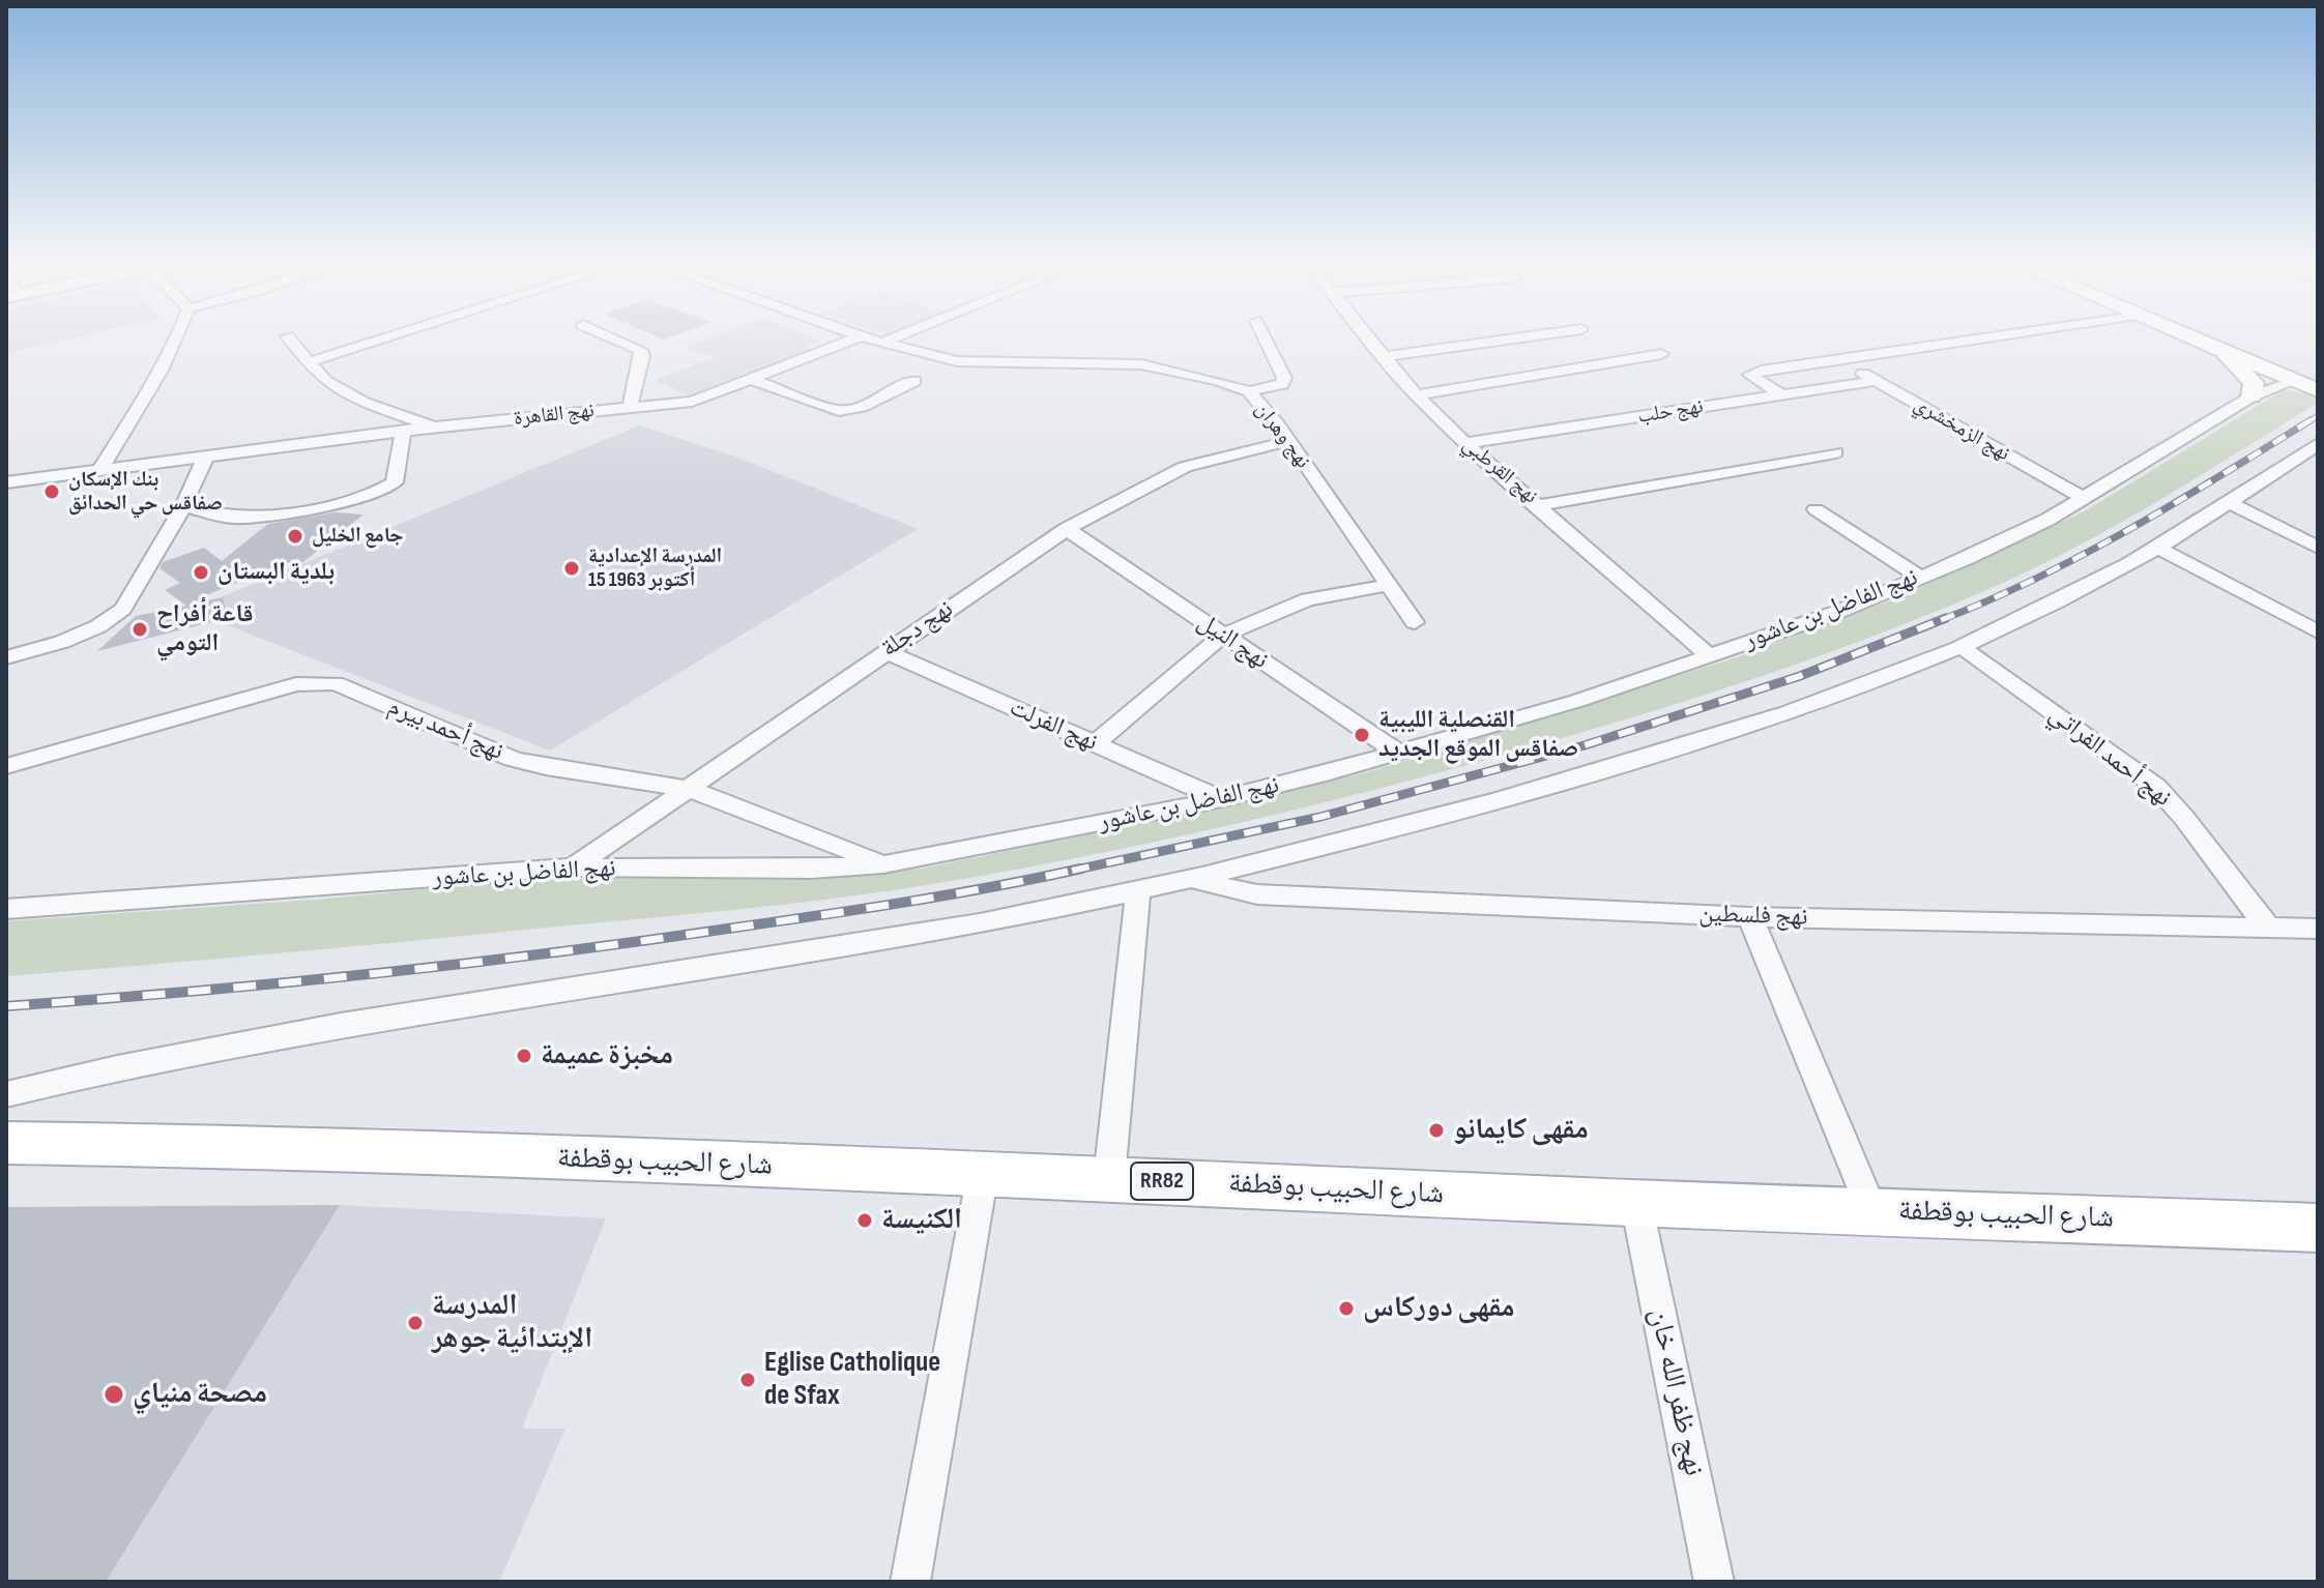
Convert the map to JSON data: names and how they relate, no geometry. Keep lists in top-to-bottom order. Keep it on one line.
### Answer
{"streets":{"main road":["شارع الحبيب بوقطفة","RR82"],"street":["نهج حلب","نهج القاهرة","نهج الزمخشري","نهج وهران","نهج القرطبي","نهج الفاضل بن عاشور","نهج دجلة","نهج النيل","نهج الفرلت","نهج أحمد بيرم","نهج أحمد الفراتي","نهج فلسطين","نهج ظفر الله خان"]},"crossings":[["نهج حلب","نهج الزمخشري"],["نهج حلب","نهج القرطبي"],["نهج الزمخشري","نهج الفاضل بن عاشور"],["نهج وهران","نهج دجلة"],["نهج القرطبي","نهج الفاضل بن عاشور"],["نهج الفاضل بن عاشور","نهج دجلة"],["نهج الفاضل بن عاشور","نهج النيل"],["نهج الفاضل بن عاشور","نهج الفرلت"],["نهج الفاضل بن عاشور","نهج أحمد بيرم"],["نهج دجلة","نهج النيل"],["نهج دجلة","نهج الفرلت"],["نهج دجلة","نهج أحمد بيرم"],["نهج أحمد الفراتي","نهج فلسطين"],["شارع الحبيب بوقطفة","نهج ظفر الله خان"]],"places":["بنك الإسكان صفاقس حي الحدائق","جامع الخليل","المدرسة الإعدادية 15 أكتوبر 1963","بلدية البستان","قاعة أفراح التومي","القنصلية الليبية صفاقس الموقع الجديد","مخبزة عميمة","مقهى كايمانو","الكنيسة","مقهى دوركاس","المدرسة الإبتدائية جوهر","Eglise Catholique de Sfax","مصحة منياي"]}
